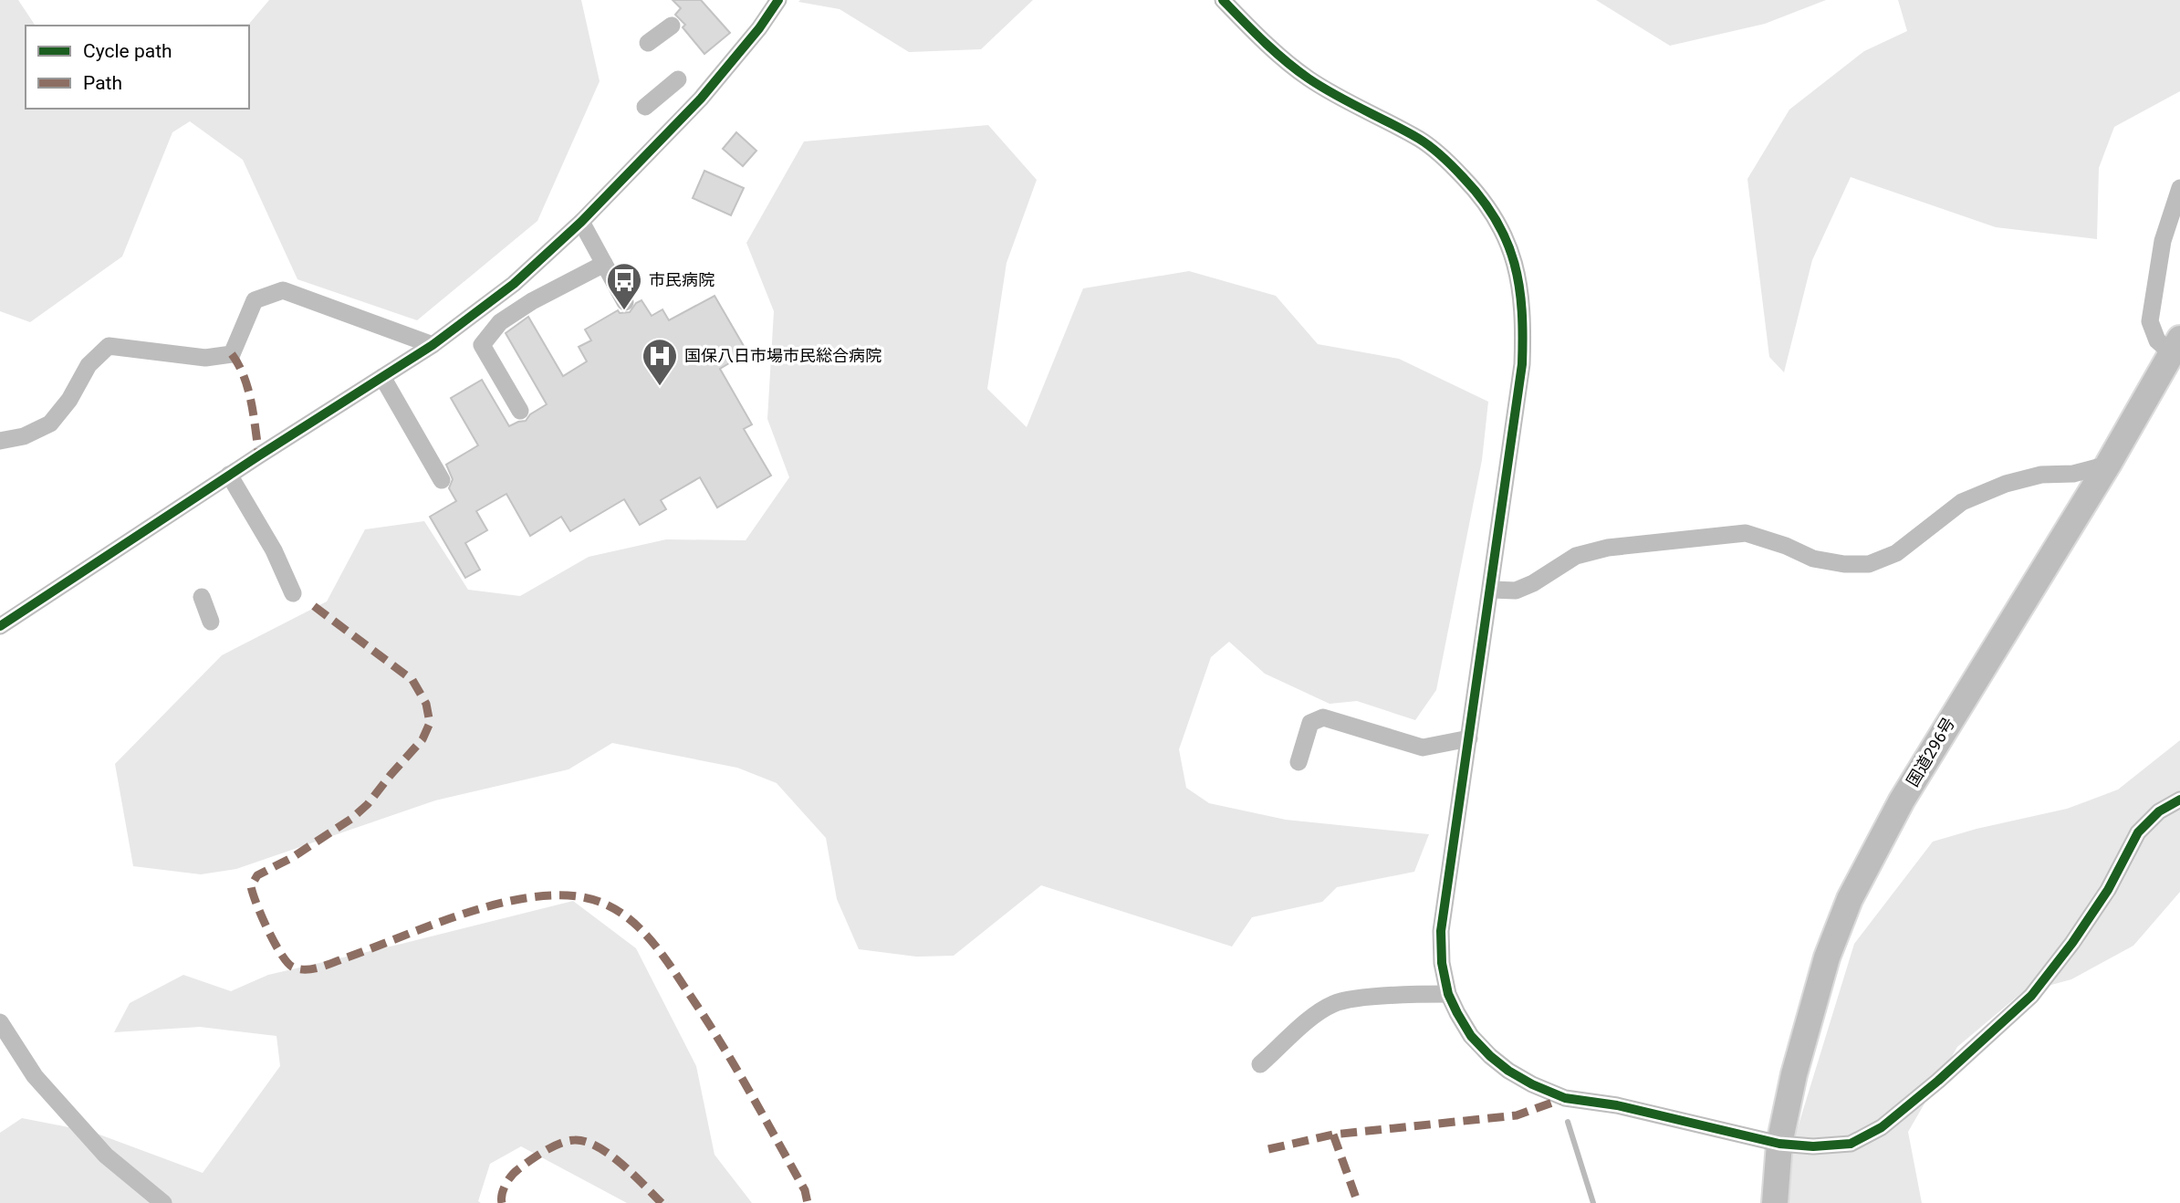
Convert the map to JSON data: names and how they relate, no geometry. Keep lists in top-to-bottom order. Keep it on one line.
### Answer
{"streets":{"highway":["国道296号"]},"places":{"bus stop":["市民病院"],"hospital":["国保八日市場市民総合病院"]},"legend":["Cycle path","Path"]}
